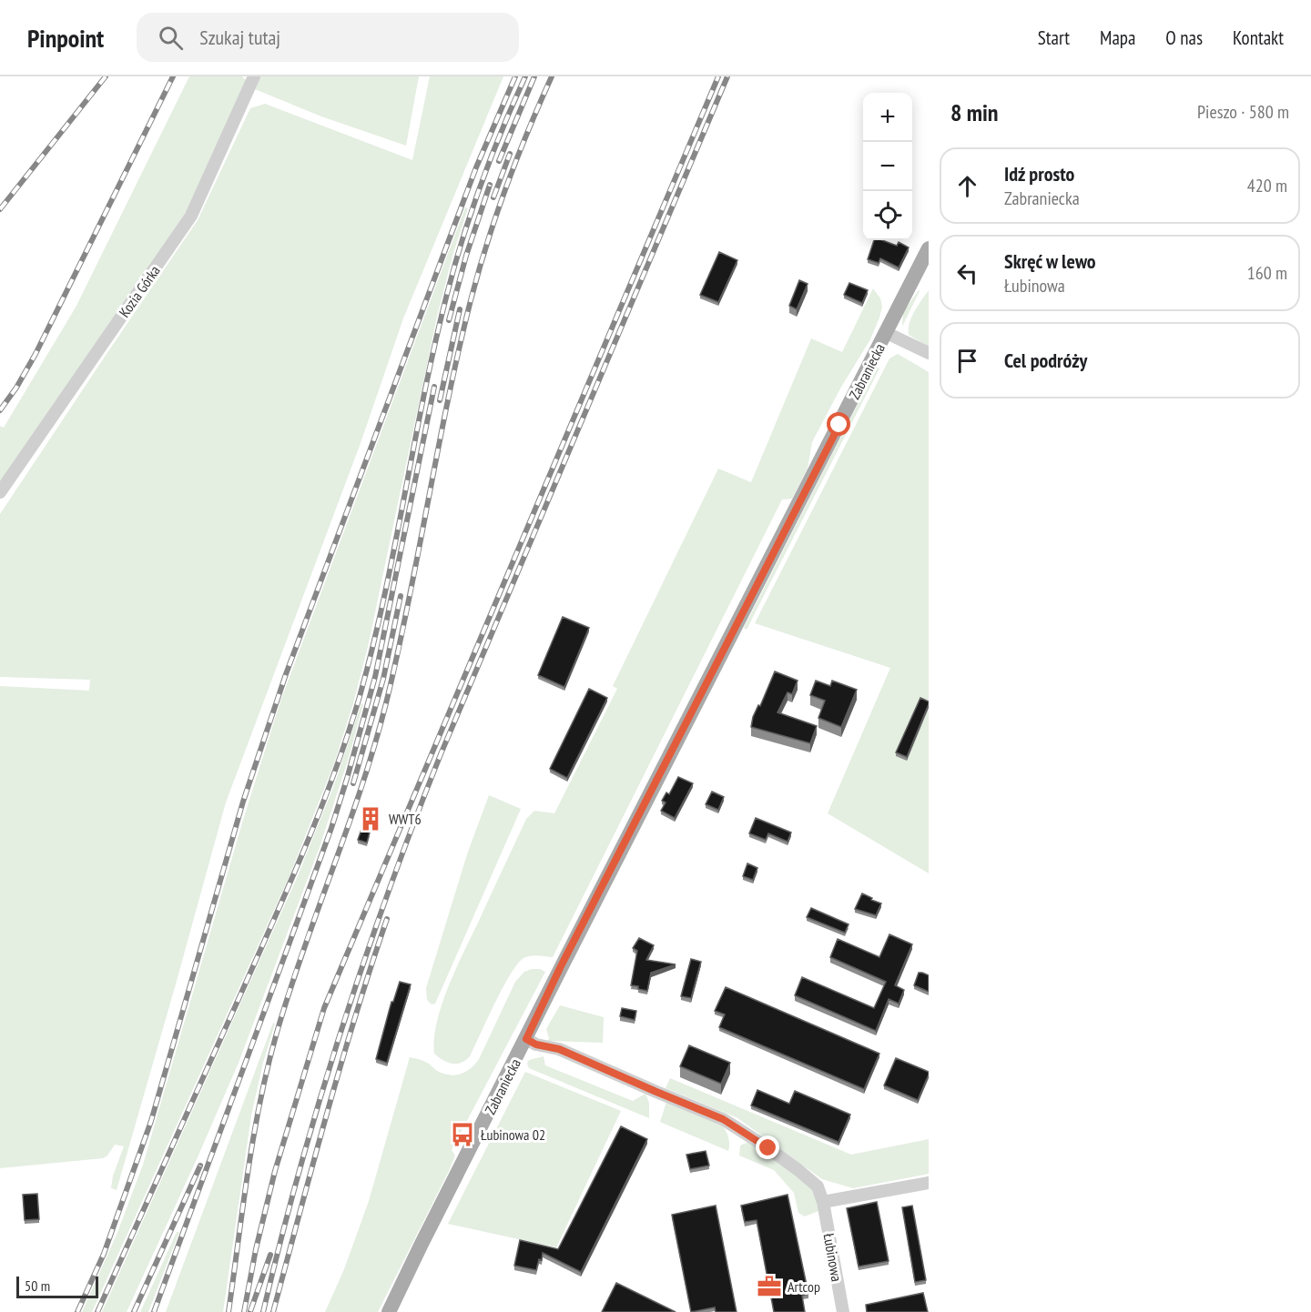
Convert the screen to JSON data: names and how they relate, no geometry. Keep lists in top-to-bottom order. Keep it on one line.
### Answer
{"streets":{"main road":["Zabraniecka"],"street":["Kozia Górka","Łubinowa"]},"crossings":[["Zabraniecka","Łubinowa"]],"places":{"building":["WWT6"],"bus stop":["Łubinowa 02"],"office":["Artcop"]},"scale_bar":"50 m","page":{"header":"Pinpoint","search":"Szukaj tutaj","nav":["Start","Mapa","O nas","Kontakt"],"heading":["8 min","Pieszo · 580 m"],"map_buttons":["+","−"],"list":[["Idź prosto","Zabraniecka","420 m"],["Skręć w lewo","Łubinowa","160 m"],"Cel podróży"],"scale":"50 m"}}
